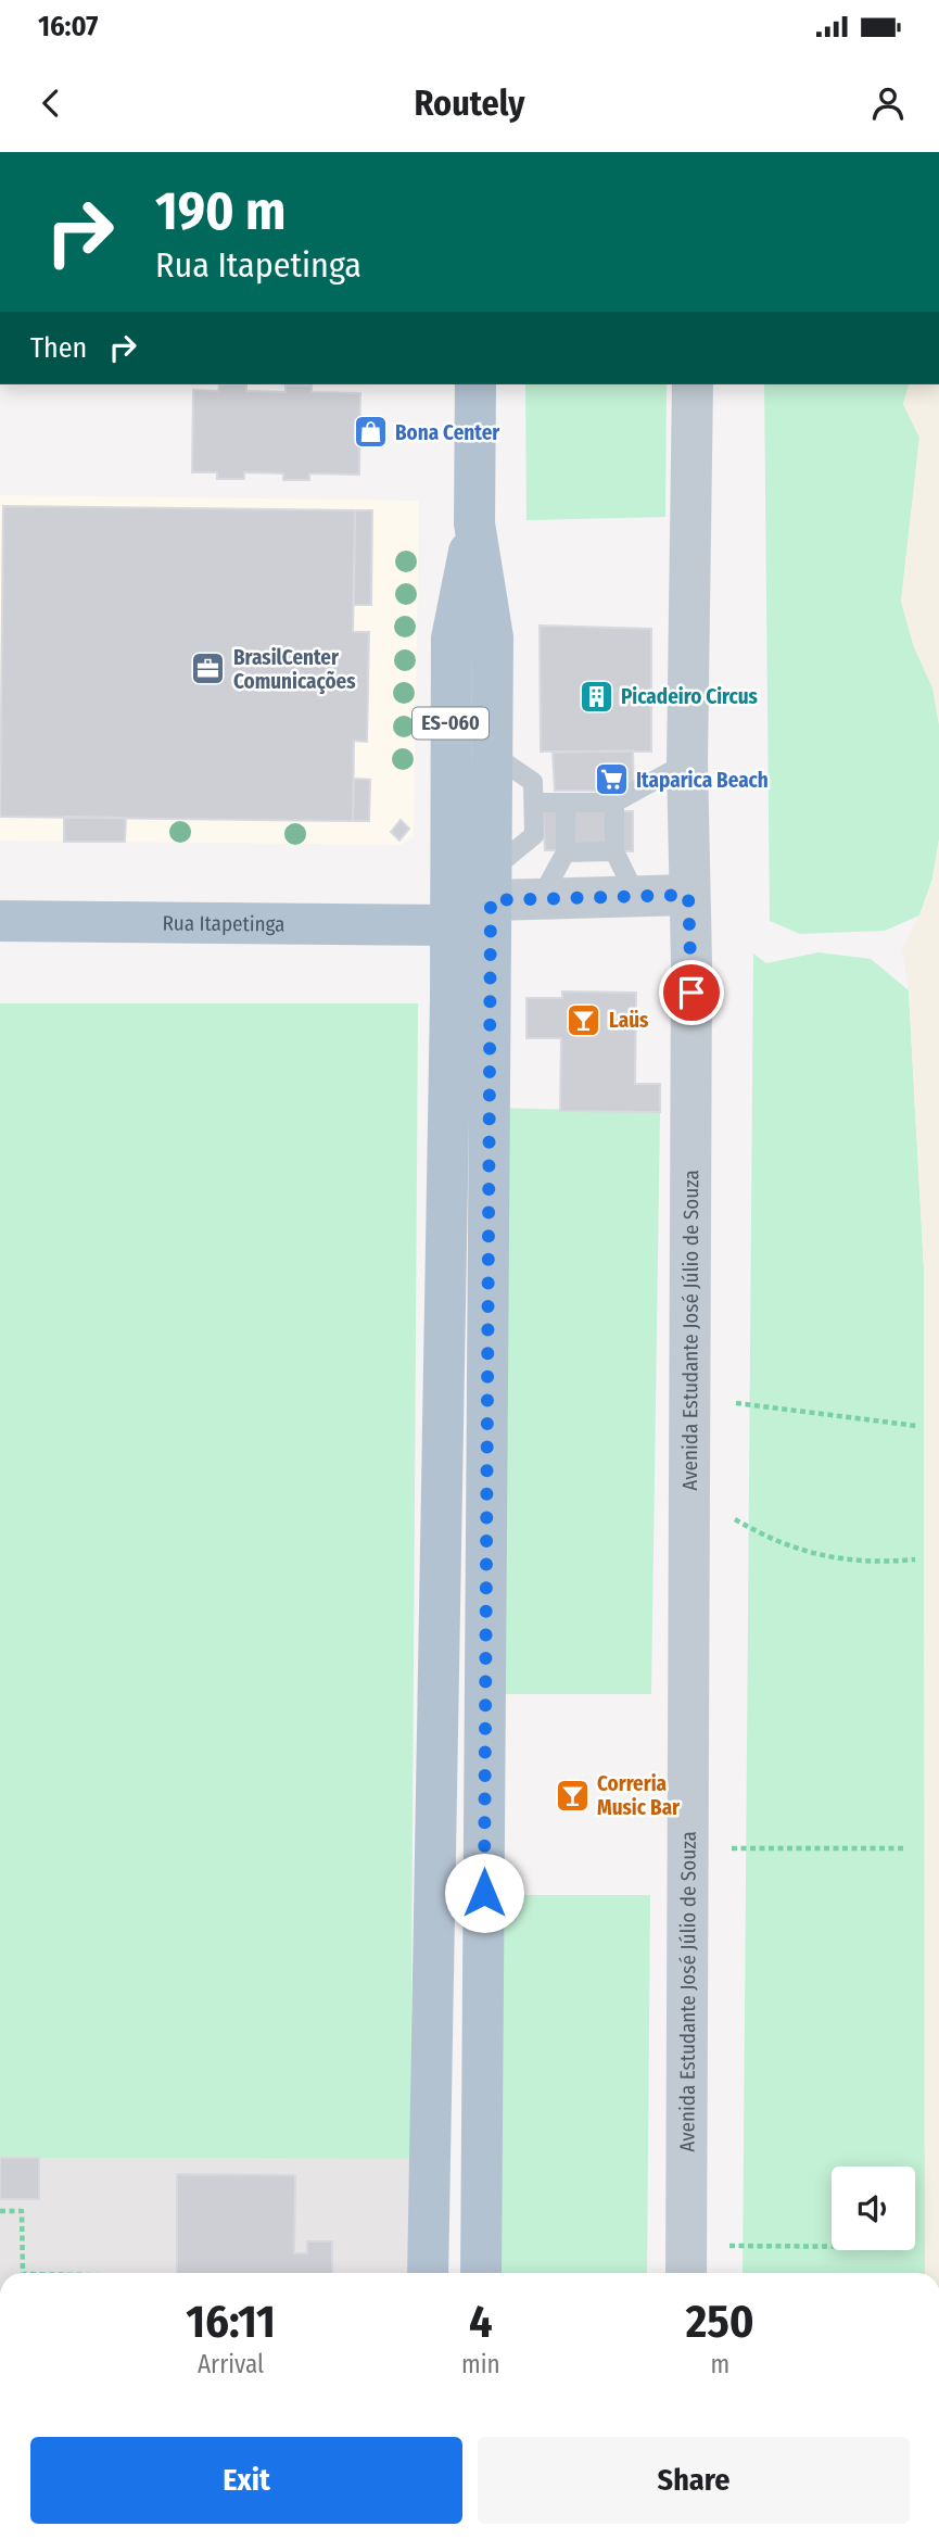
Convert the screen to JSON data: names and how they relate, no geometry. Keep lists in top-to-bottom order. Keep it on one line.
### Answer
{"streets":{"main road":["ES-060","Rua Itapetinga"],"street":["Avenida Estudante José Júlio de Souza"]},"crossings":[["ES-060","Rua Itapetinga"]],"places":{"shop":["Bona Center"],"office":["BrasilCenter Comunicações"],"building":["Picadeiro Circus"],"supermarket":["Itaparica Beach"],"bar":["Laüs","Correria Music Bar"]},"page":{"status":"16:07","header":"Routely","turn":["190 m","Rua Itapetinga"],"then":"Then","eta":["16:11","Arrival","4","min","250","m"],"buttons":["Exit","Share"]}}
